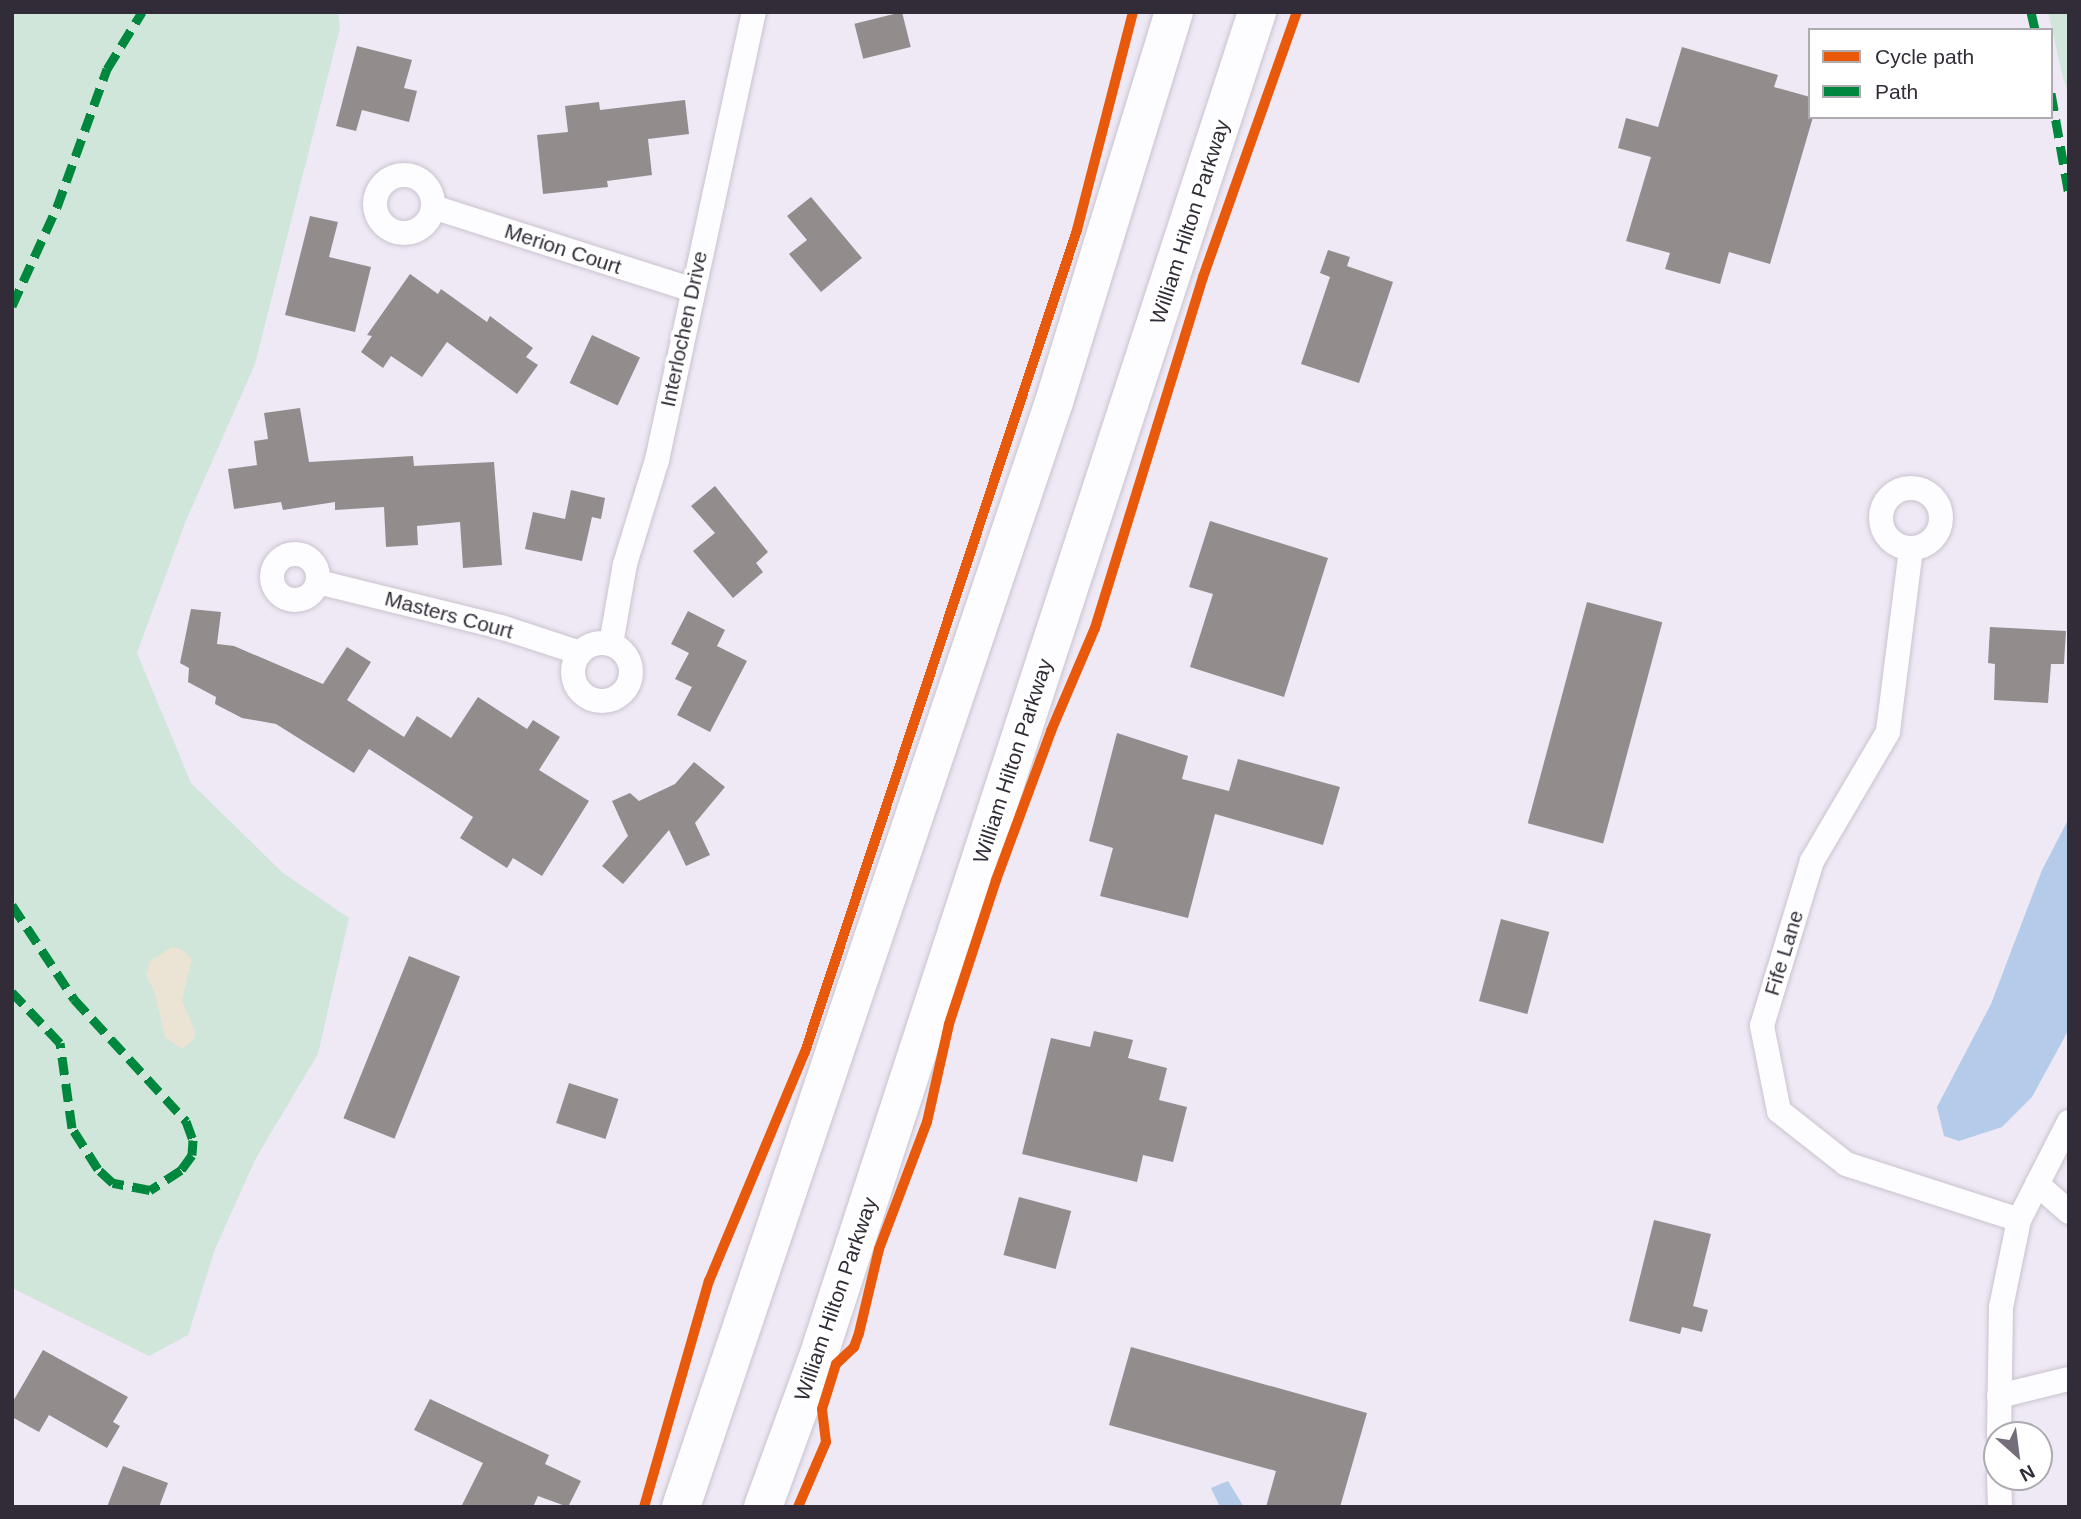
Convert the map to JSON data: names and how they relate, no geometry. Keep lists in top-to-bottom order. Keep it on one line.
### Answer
{"streets":{"highway":["William Hilton Parkway"],"street":["Merion Court","Interlochen Drive","Masters Court","Fife Lane"]},"crossings":[["Merion Court","Interlochen Drive"],["Interlochen Drive","Masters Court"]],"legend":["Cycle path","Path"],"north":"bottom right"}
